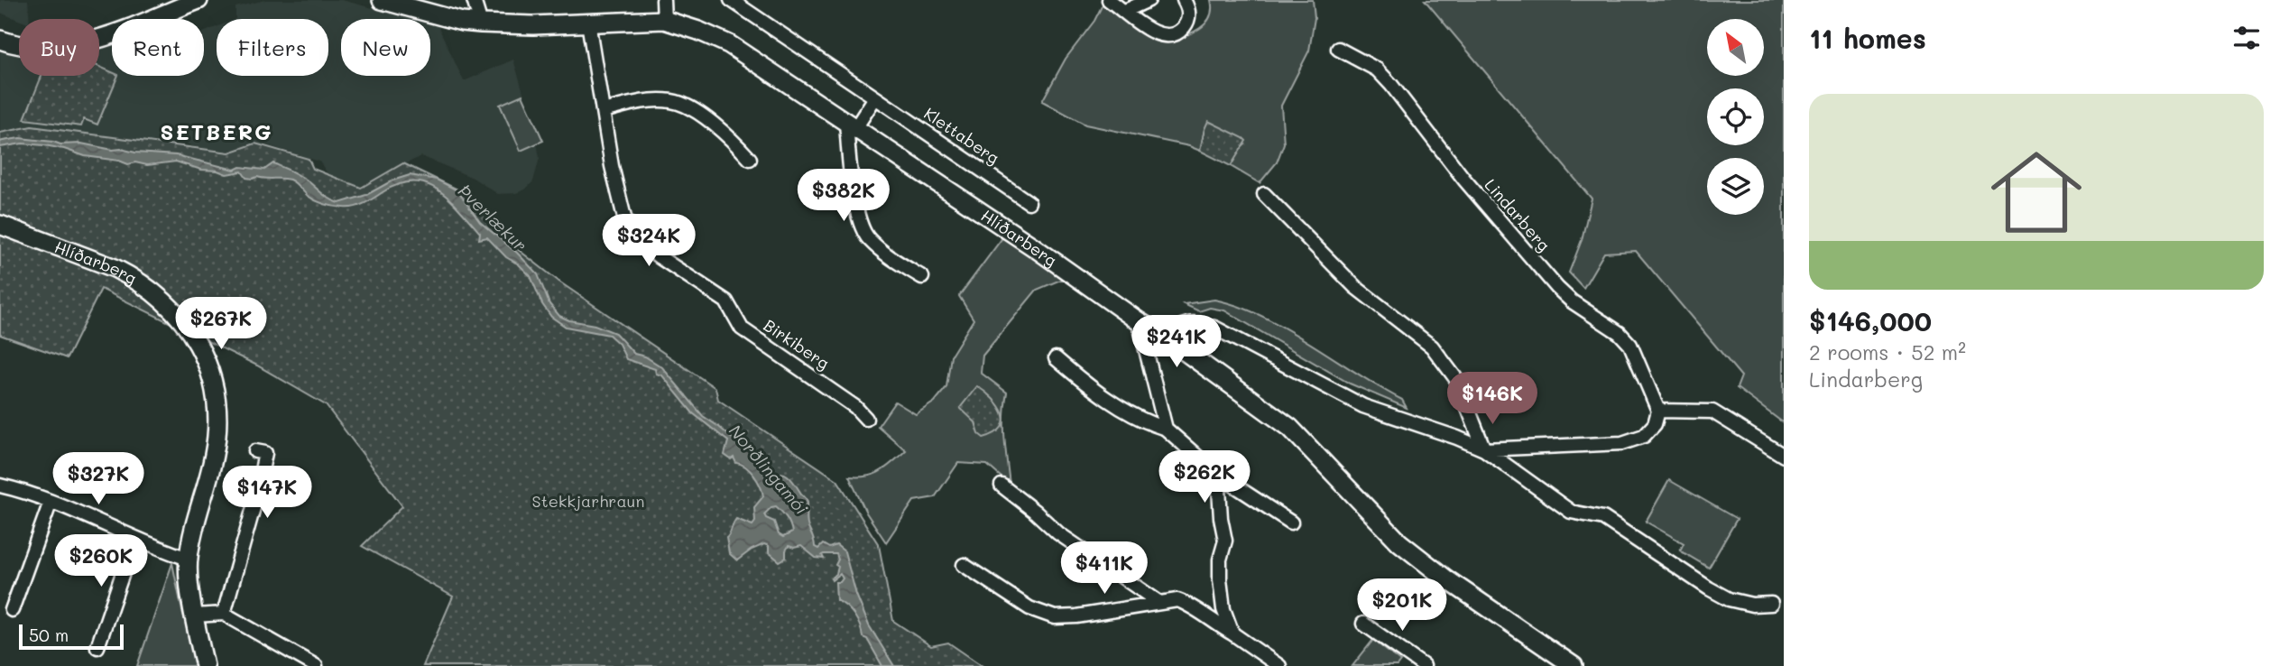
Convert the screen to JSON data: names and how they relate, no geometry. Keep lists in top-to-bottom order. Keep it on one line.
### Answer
{"streets":{"street":["Klettaberg","Lindarberg","Hlíðarberg","Birkiberg"]},"crossings":[["Hlíðarberg","Birkiberg"]],"districts":["SETBERG"],"water":["Þverlækur","Norðlingamói"],"parks":["Stekkjarhraun"],"scale_bar":"50 m","north":"top left","page":{"heading":"11 homes","chip":["Buy","Rent","Filters","New"],"list":[{"name":"$146,000","note":"2 rooms · 52 m² · Lindarberg"}],"price":["$382K","$324K","$267K","$241K","$146K","$262K","$327K","$147K","$260K","$411K","$201K"],"scale":"50 m"}}
